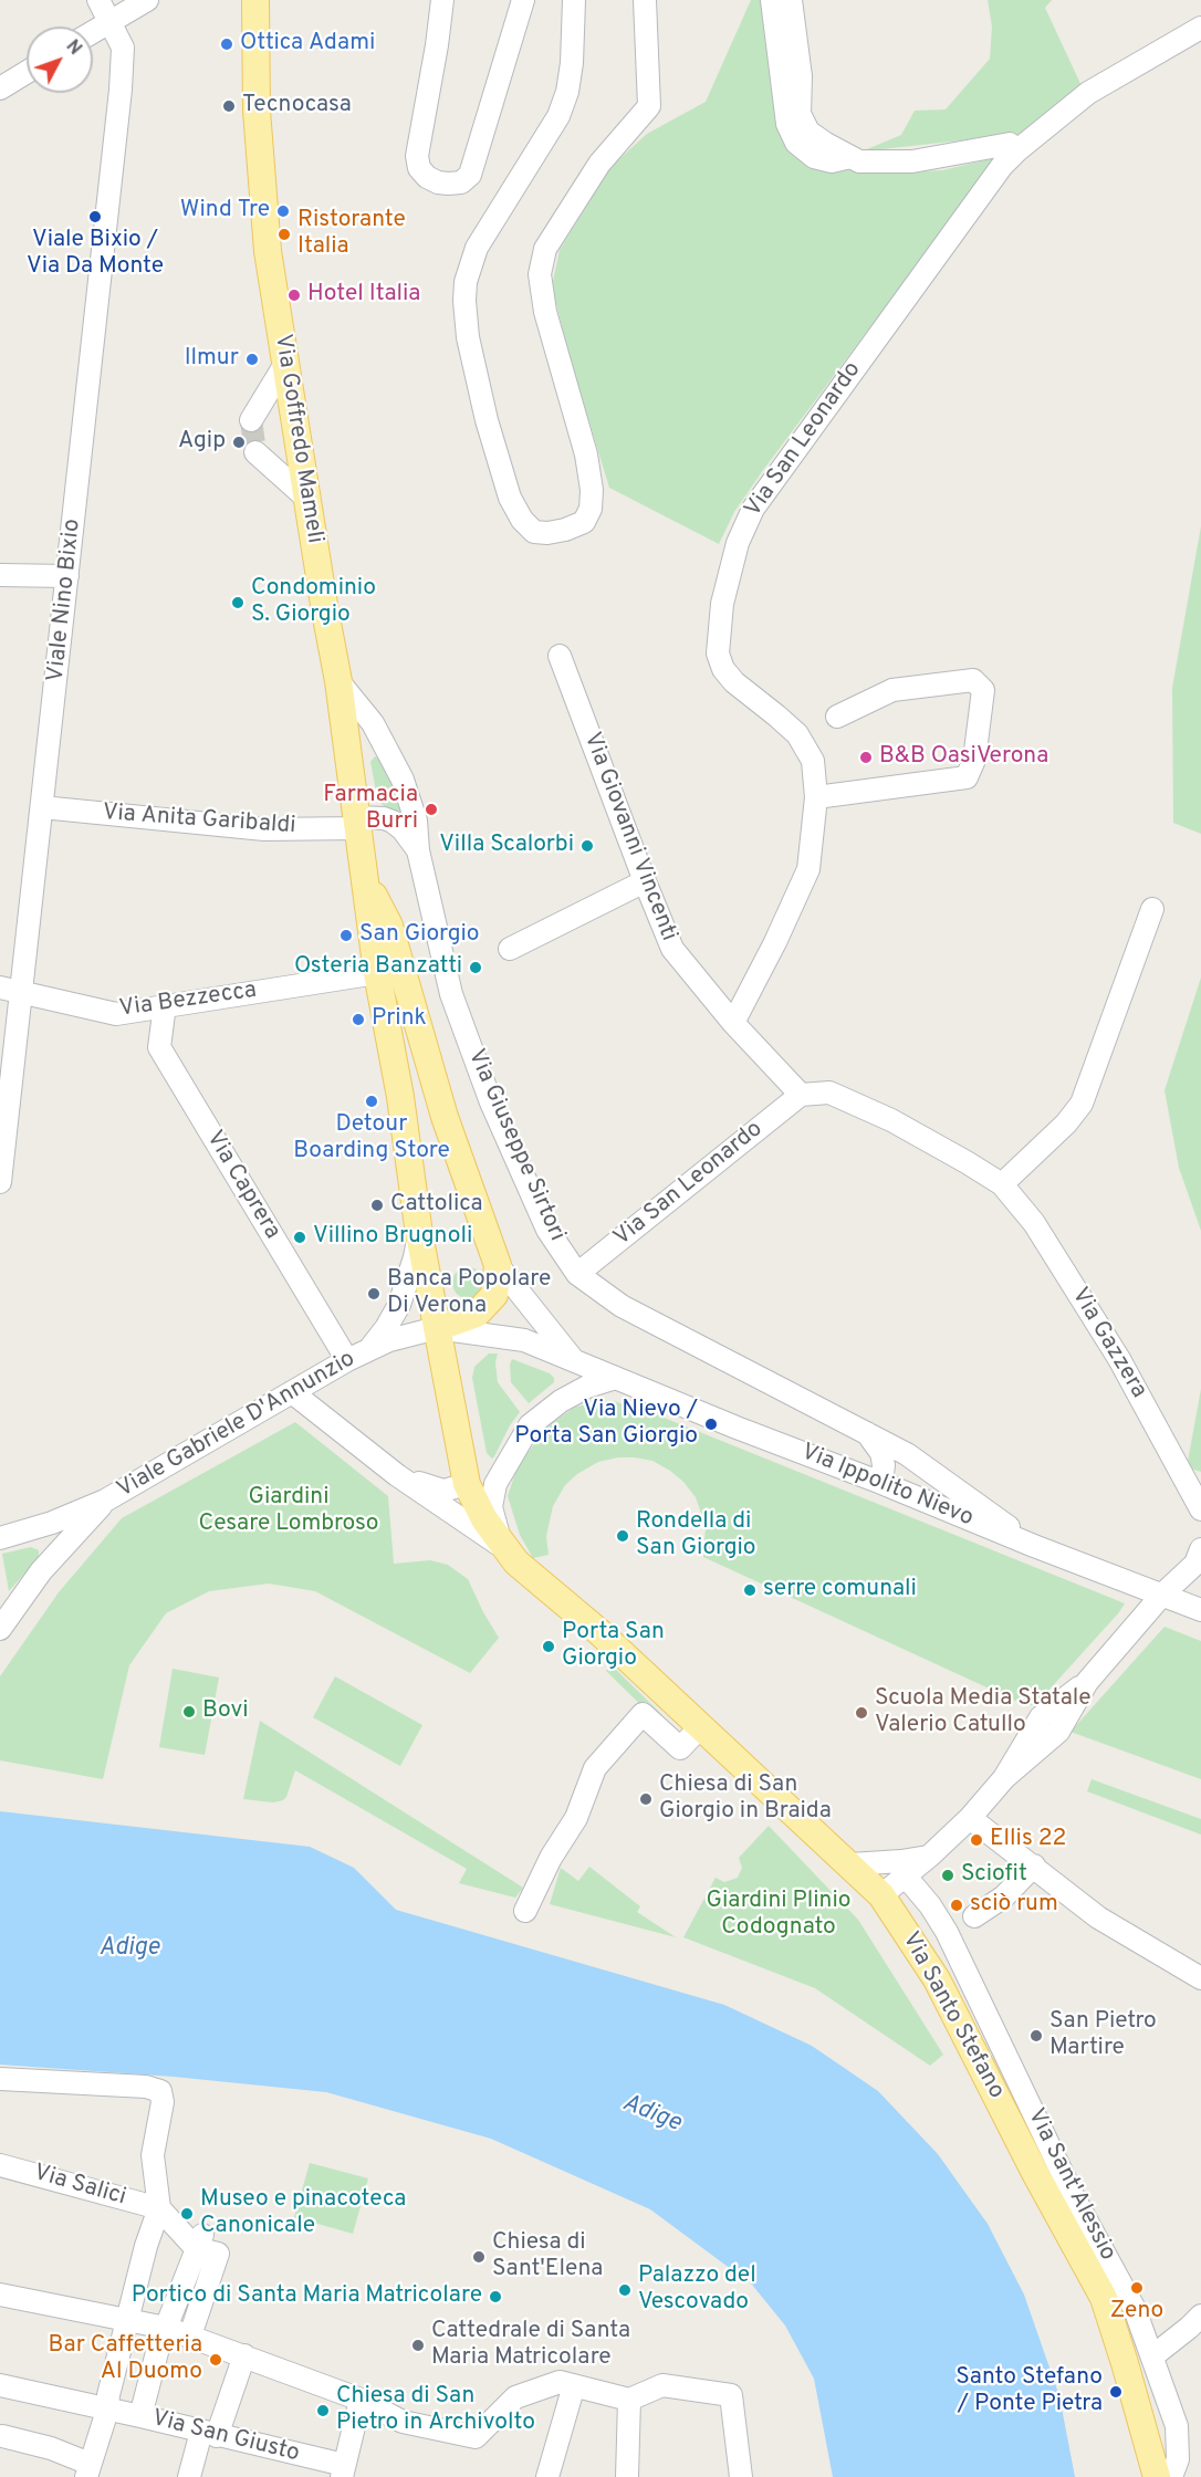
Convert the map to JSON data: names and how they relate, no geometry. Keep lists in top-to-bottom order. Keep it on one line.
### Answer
{"streets":{"main road":["Via Goffredo Mameli","Via Santo Stefano"],"street":["Via San Leonardo","Viale Nino Bixio","Via Anita Garibaldi","Via Giovanni Vincenti","Via Bezzecca","Via Giuseppe Sirtori","Via Caprera","Via Gazzera","Viale Gabriele D'Annunzio","Via Ippolito Nievo","Via Sant'Alessio","Via Salici","Via San Giusto"]},"crossings":[["Via Goffredo Mameli","Via Anita Garibaldi"],["Via Goffredo Mameli","Via Bezzecca"],["Via Goffredo Mameli","Via Giuseppe Sirtori"],["Via Goffredo Mameli","Viale Gabriele D'Annunzio"],["Via Goffredo Mameli","Via Ippolito Nievo"],["Via Goffredo Mameli","Via Santo Stefano"],["Via San Leonardo","Via Giovanni Vincenti"],["Via San Leonardo","Via Giuseppe Sirtori"],["Via San Leonardo","Via Gazzera"],["Viale Nino Bixio","Via Anita Garibaldi"],["Viale Nino Bixio","Via Bezzecca"],["Via Anita Garibaldi","Via Giuseppe Sirtori"],["Via Giovanni Vincenti","Via Gazzera"],["Via Bezzecca","Via Caprera"],["Via Giuseppe Sirtori","Via Ippolito Nievo"],["Via Caprera","Viale Gabriele D'Annunzio"],["Viale Gabriele D'Annunzio","Via Ippolito Nievo"]],"water":["Adige"],"parks":["Giardini Cesare Lombroso","Giardini Plinio Codognato"],"places":["Ottica Adami","Tecnocasa","Wind Tre","Viale Bixio / Via Da Monte","Ristorante Italia","Hotel Italia","Ilmur","Agip","Condominio S. Giorgio","B&B OasiVerona","Farmacia Burri","Villa Scalorbi","San Giorgio","Osteria Banzatti","Prink","Detour Boarding Store","Cattolica","Villino Brugnoli","Banca Popolare Di Verona","Via Nievo / Porta San Giorgio","Rondella di San Giorgio","serre comunali","Porta San Giorgio","Bovi","Scuola Media Statale Valerio Catullo","Chiesa di San Giorgio in Braida","Ellis 22","Sciofit","sciò rum","San Pietro Martire","Museo e pinacoteca Canonicale","Chiesa di Sant'Elena","Zeno","Palazzo del Vescovado","Portico di Santa Maria Matricolare","Cattedrale di Santa Maria Matricolare","Bar Caffetteria Al Duomo","Santo Stefano / Ponte Pietra","Chiesa di San Pietro in Archivolto"],"north":"top right"}
